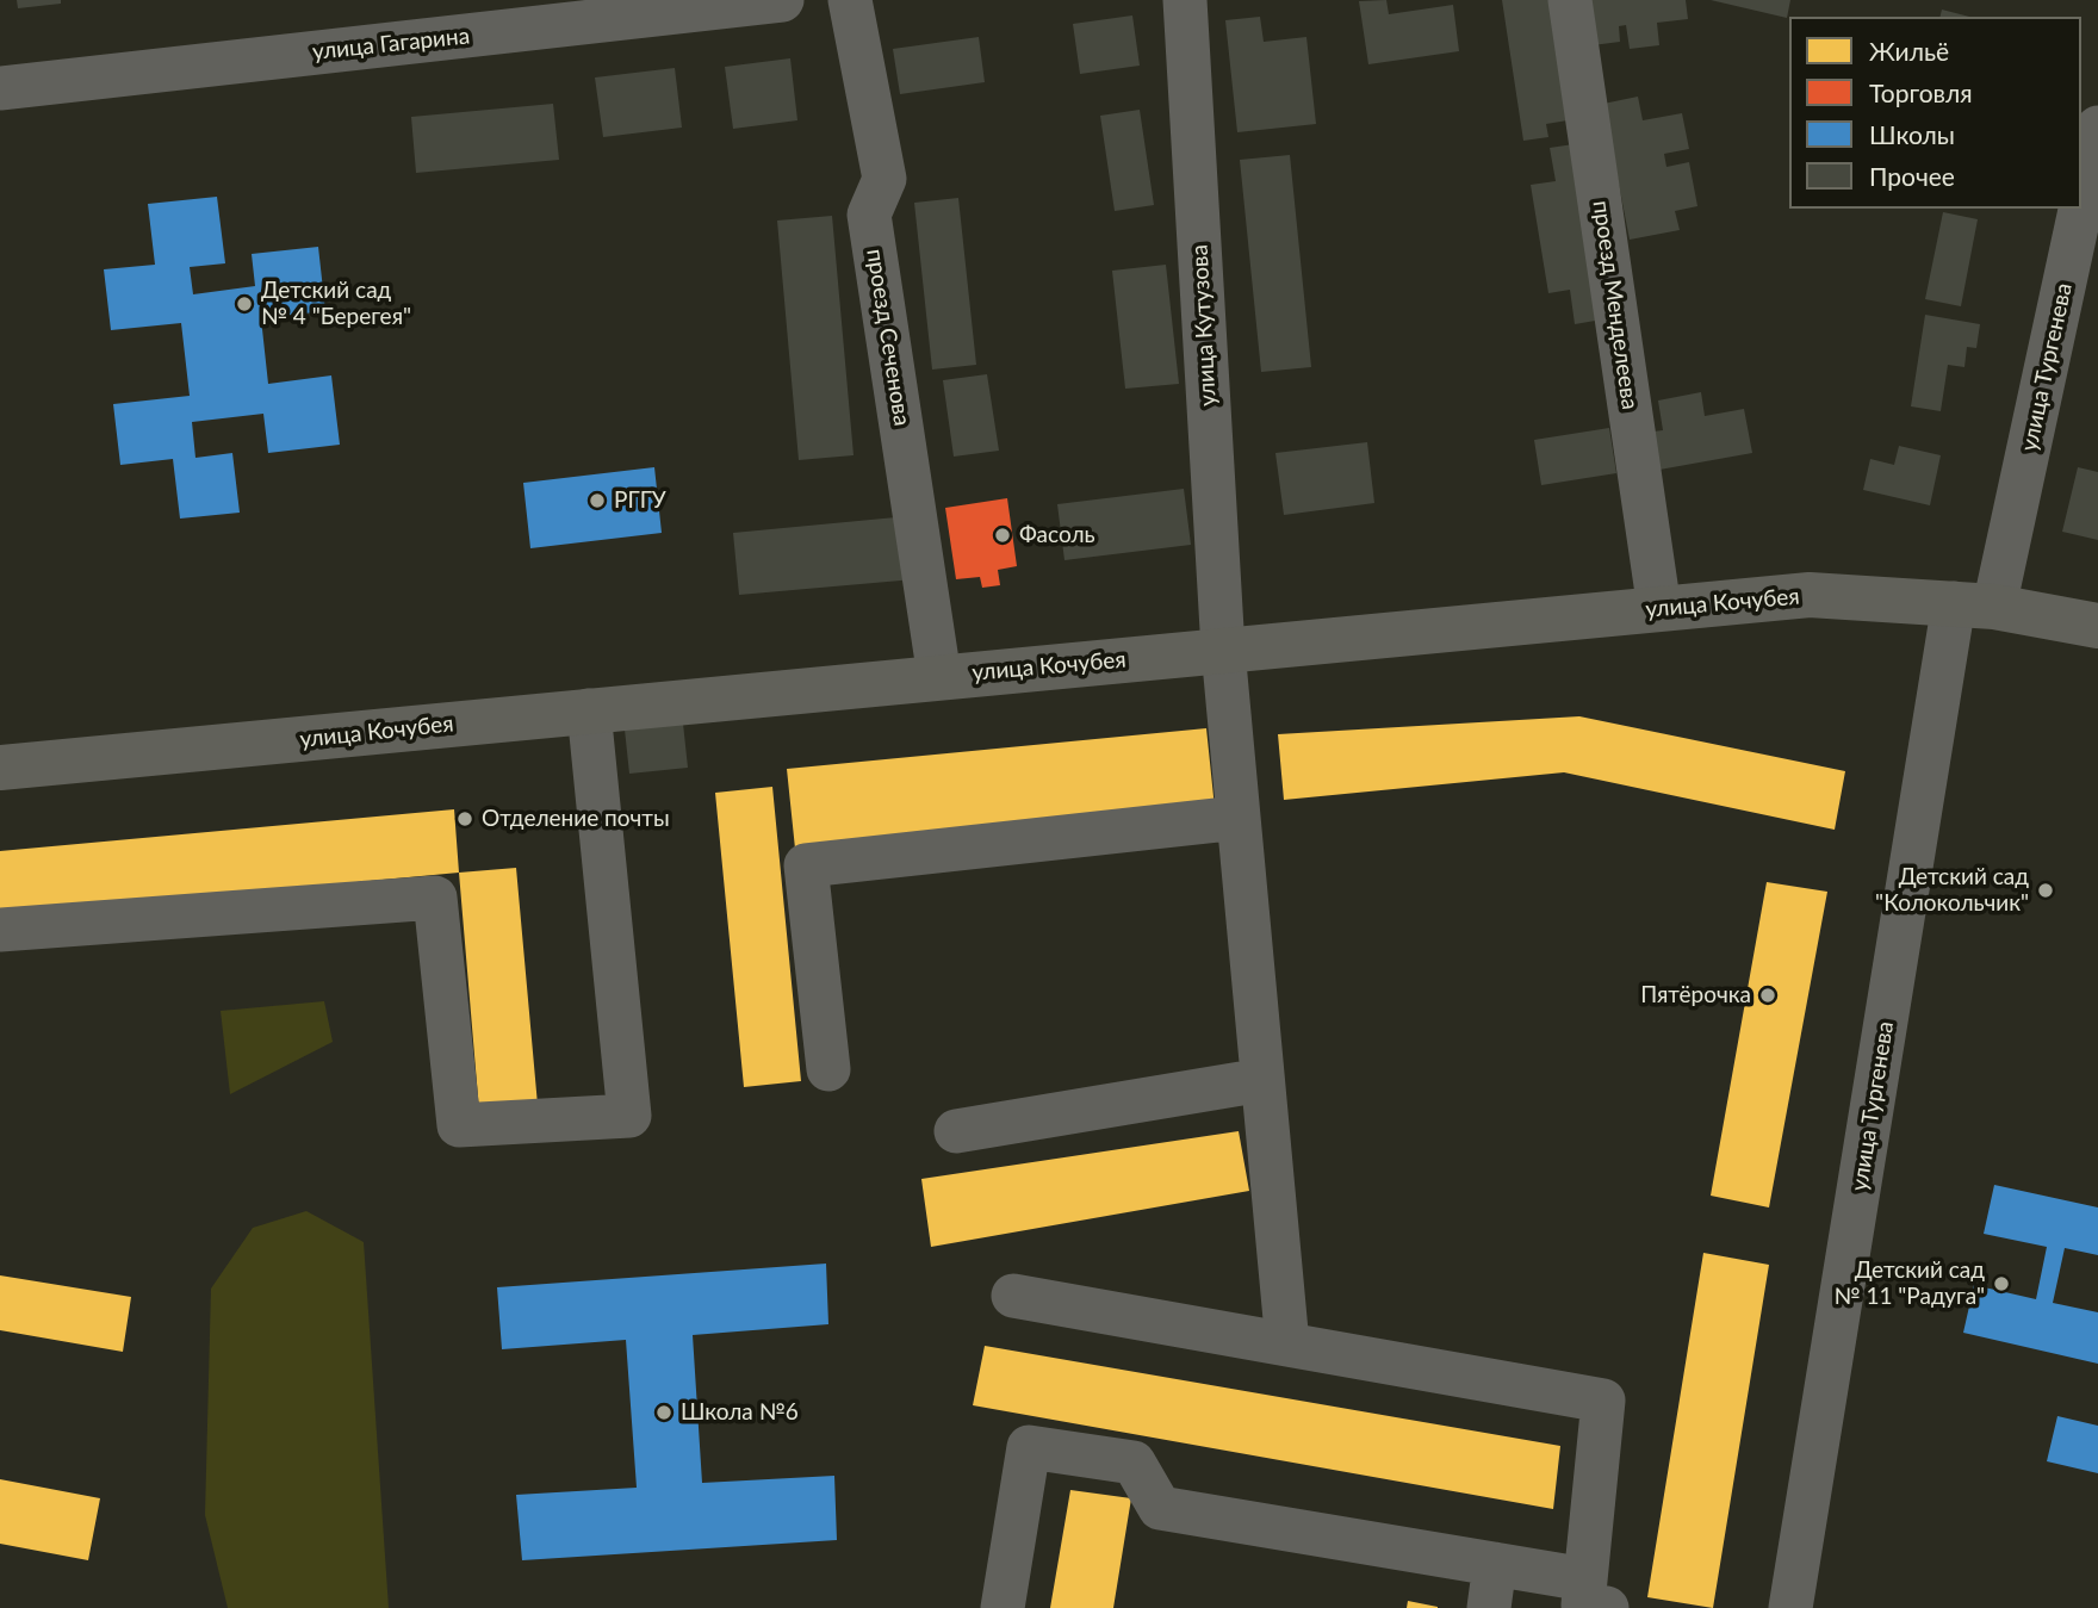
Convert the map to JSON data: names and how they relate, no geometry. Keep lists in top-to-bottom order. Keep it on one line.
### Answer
{"streets":{"main road":["улица Кочубея"],"street":["улица Гагарина","проезд Менделеева","улица Кутузова","проезд Сеченова","улица Тургенева"]},"crossings":[["проезд Менделеева","улица Кочубея"],["улица Кутузова","улица Кочубея"],["проезд Сеченова","улица Кочубея"],["улица Тургенева","улица Кочубея"]],"places":["Детский сад № 4 \"Берегея\"","РГГУ","Фасоль","Отделение почты","Детский сад \"Колокольчик\"","Пятёрочка","Детский сад № 11 \"Радуга\"","Школа №6"],"legend":["Жильё","Торговля","Школы","Прочее"]}
